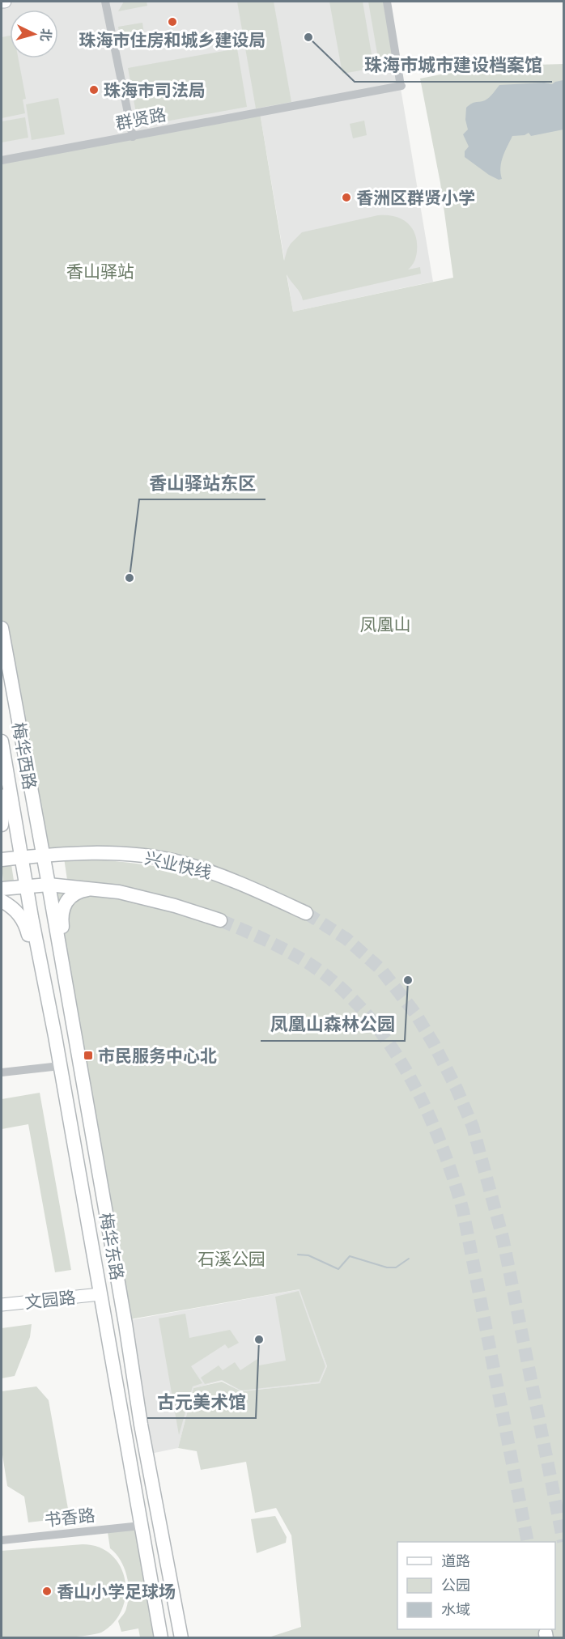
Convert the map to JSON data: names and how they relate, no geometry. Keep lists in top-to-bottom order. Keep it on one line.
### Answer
{"streets":{"main road":["梅华西路","兴业快线","梅华东路"],"street":["群贤路","文园路","书香路"]},"crossings":[["梅华西路","兴业快线"],["梅华西路","梅华东路"],["兴业快线","梅华东路"],["梅华东路","文园路"],["梅华东路","书香路"]],"parks":["香山驿站","凤凰山","石溪公园"],"places":{"other":["珠海市住房和城乡建设局","珠海市城市建设档案馆","珠海市司法局","香洲区群贤小学","香山驿站东区","凤凰山森林公园","古元美术馆","香山小学足球场"],"transit":["市民服务中心北"]},"legend":["道路","公园","水域"],"north":"right"}
